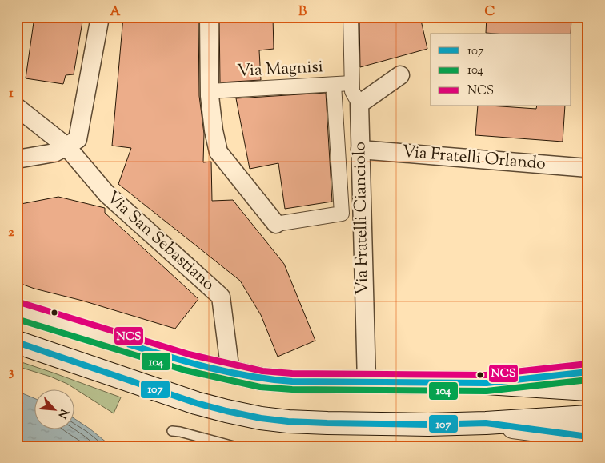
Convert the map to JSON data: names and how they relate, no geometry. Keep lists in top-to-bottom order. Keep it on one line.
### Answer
{"streets":{"street":["Via Magnisi","Via Fratelli Orlando","Via Fratelli Cianciolo","Via San Sebastiano"]},"crossings":[["Via Fratelli Orlando","Via Fratelli Cianciolo"]],"lines":["transit line NCS","transit line 104","transit line 107"],"legend":["107","104","NCS"],"north":"bottom right","grid":{"columns":["A","B","C"],"rows":["1","2","3"]}}
